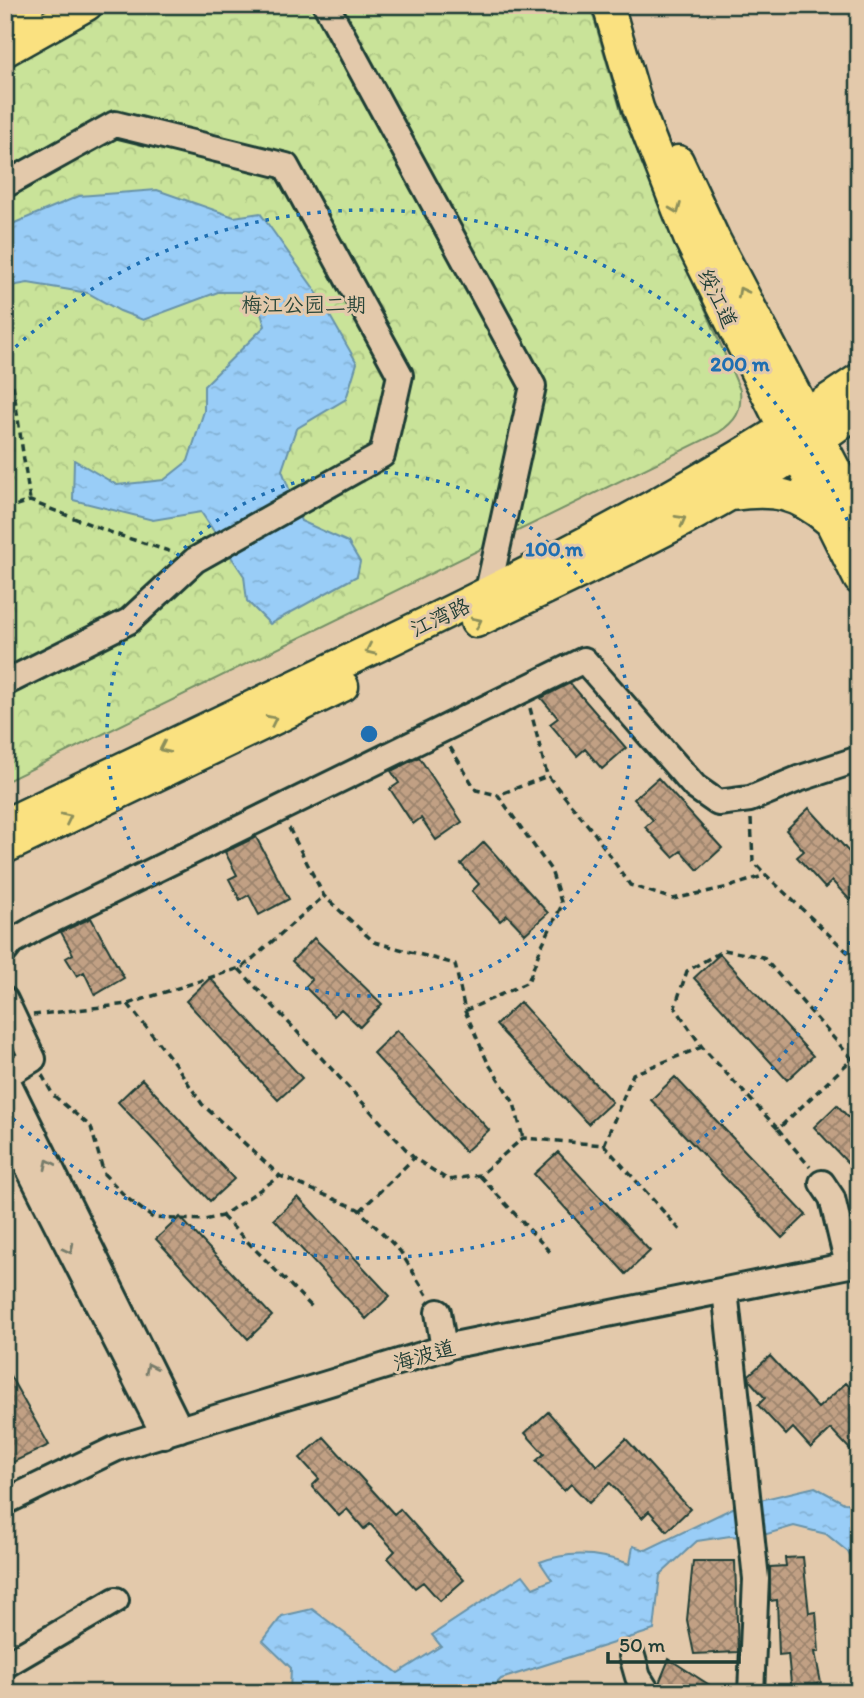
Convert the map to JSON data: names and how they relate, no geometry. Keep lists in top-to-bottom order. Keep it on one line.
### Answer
{"streets":{"main road":["绥江道","江湾路"],"street":["海波道"]},"crossings":[["绥江道","江湾路"]],"parks":["梅江公园二期"],"scale_bar":"50 m","rings":["200 m","100 m"]}
